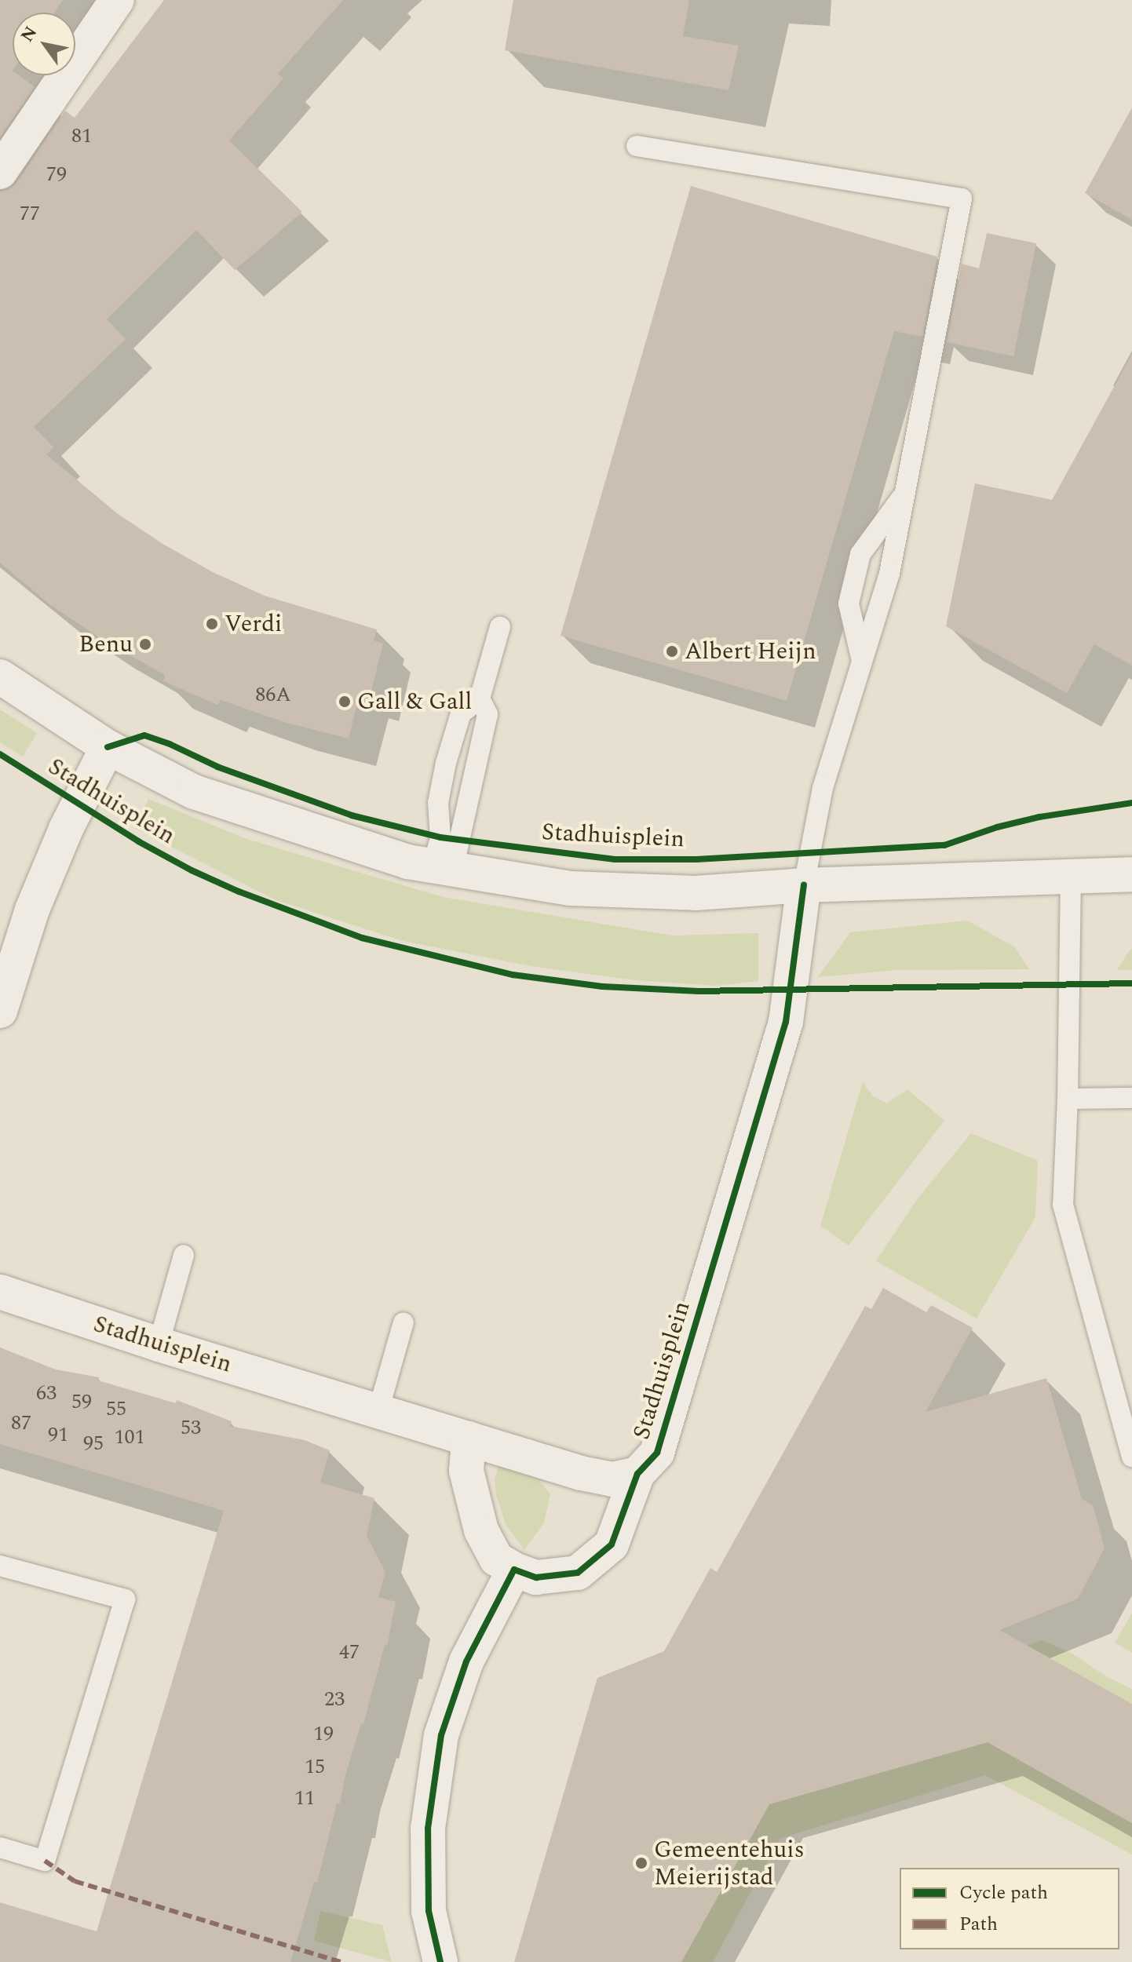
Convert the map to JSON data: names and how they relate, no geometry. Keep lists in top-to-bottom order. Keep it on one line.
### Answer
{"streets":{"street":["Stadhuisplein"]},"places":["Verdi","Benu","Albert Heijn","Gall & Gall","Gemeentehuis Meierijstad"],"house_numbers":["81","79","77","86A","63","59","55","87","53","91","101","95","47","23","19","15","11"],"legend":["Cycle path","Path"],"north":"top left"}
